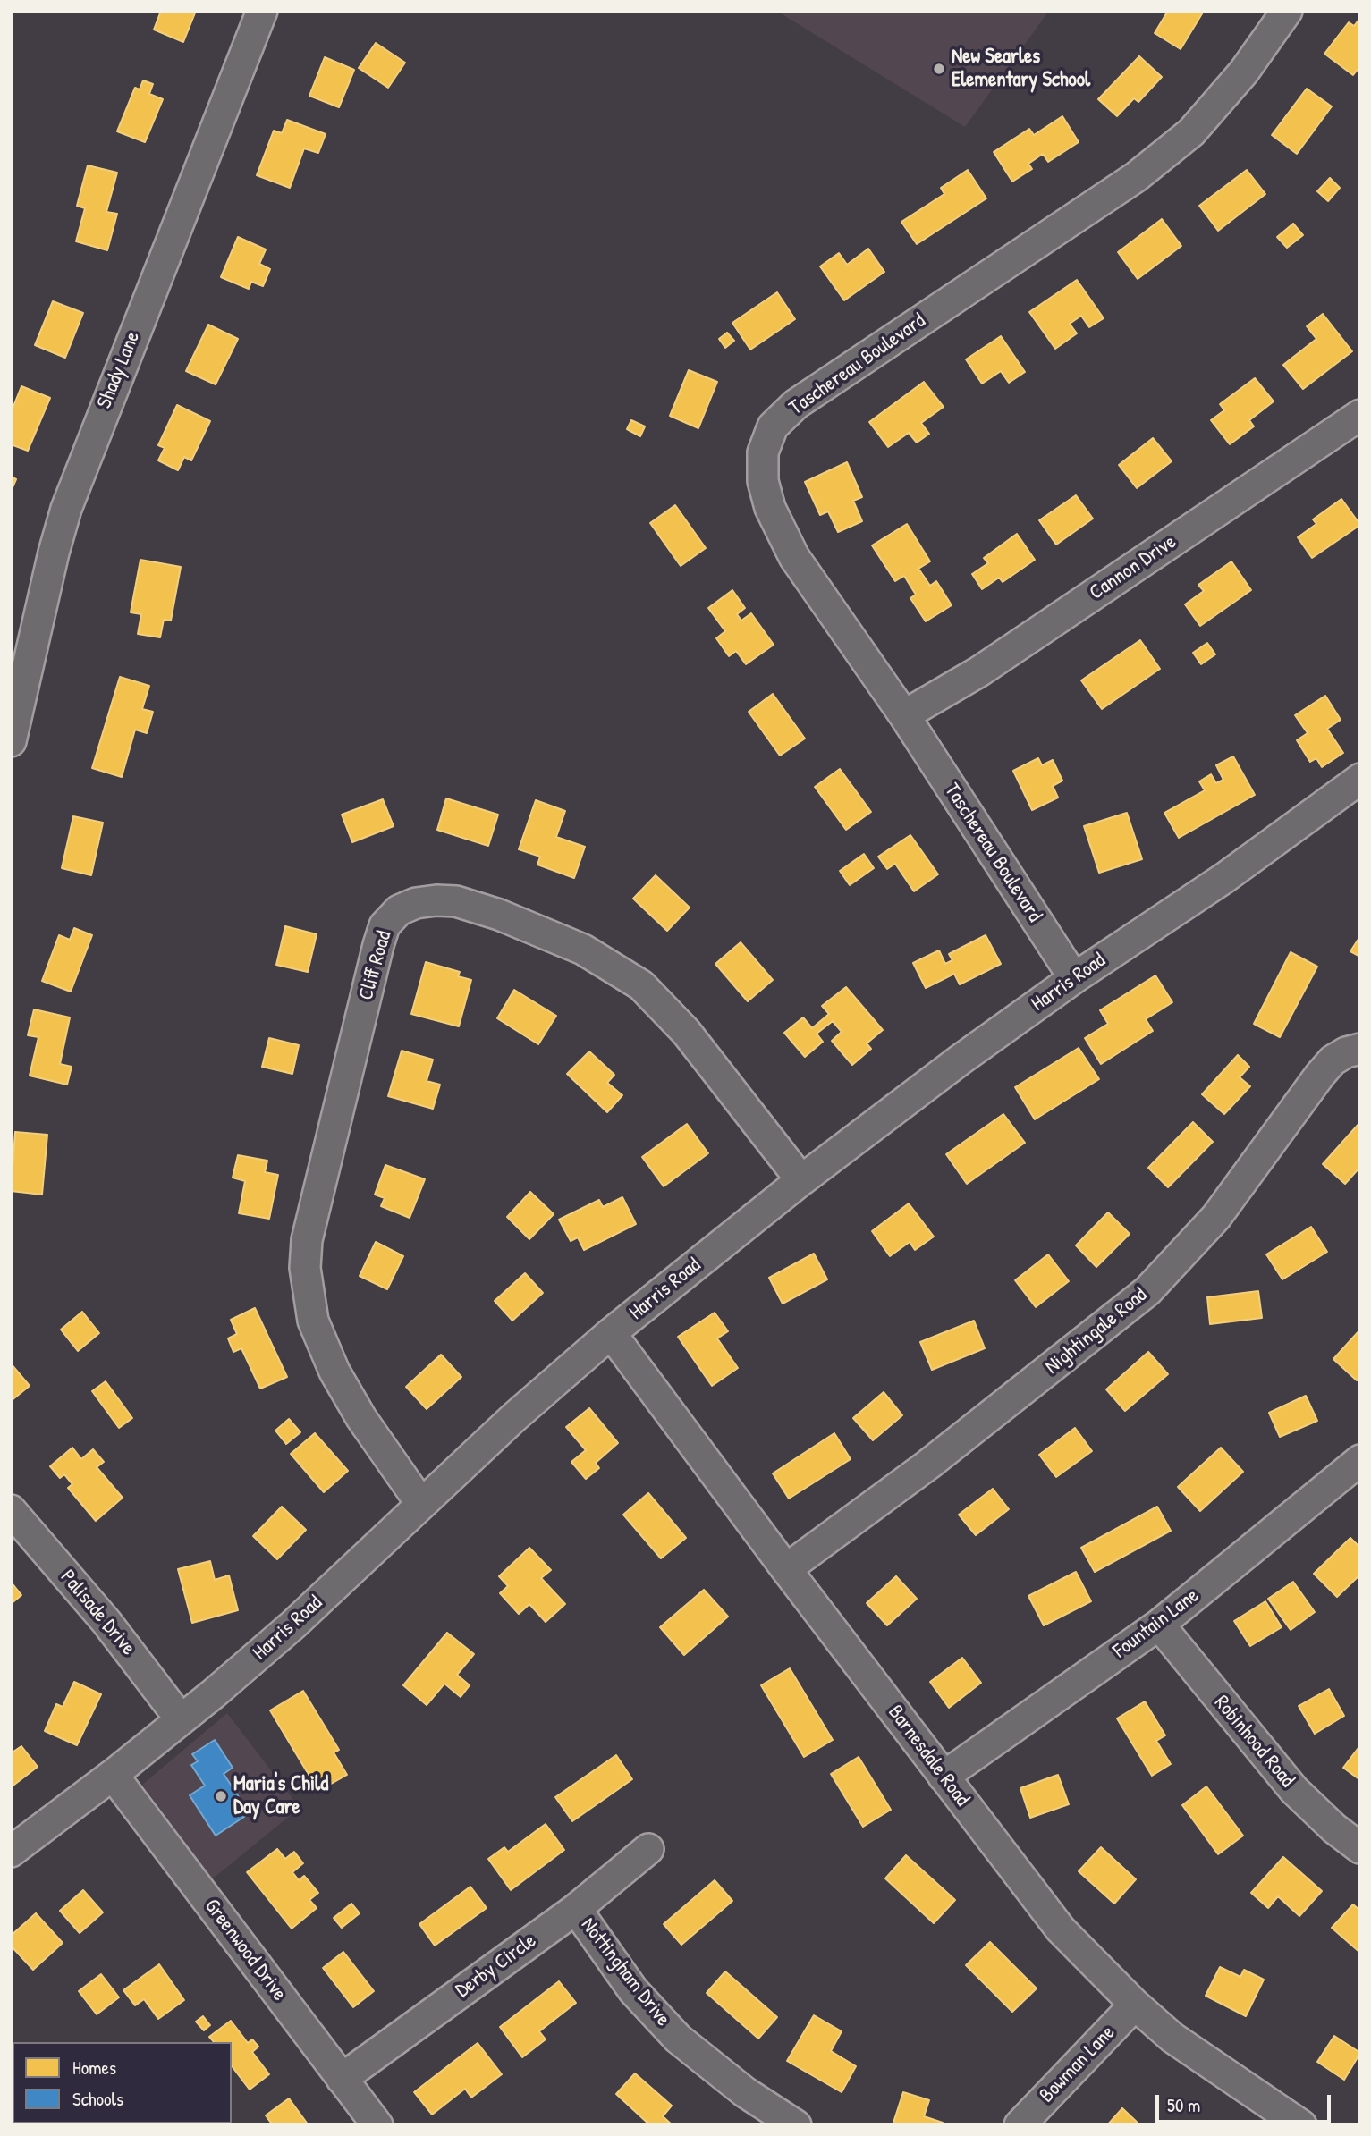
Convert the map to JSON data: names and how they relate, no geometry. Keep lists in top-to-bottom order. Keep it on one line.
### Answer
{"streets":{"street":["Taschereau Boulevard","Shady Lane","Cannon Drive","Cliff Road","Harris Road","Nightingale Road","Palisade Drive","Fountain Lane","Robinhood Road","Barnesdale Road","Greenwood Drive","Derby Circle","Nottingham Drive","Bowman Lane"]},"crossings":[["Taschereau Boulevard","Cannon Drive"],["Taschereau Boulevard","Harris Road"],["Cliff Road","Harris Road"],["Harris Road","Palisade Drive"],["Harris Road","Barnesdale Road"],["Harris Road","Greenwood Drive"],["Nightingale Road","Barnesdale Road"],["Fountain Lane","Robinhood Road"],["Fountain Lane","Barnesdale Road"],["Barnesdale Road","Bowman Lane"],["Greenwood Drive","Derby Circle"],["Derby Circle","Nottingham Drive"]],"places":["New Searles Elementary School","Maria's Child Day Care"],"legend":["Homes","Schools"],"scale_bar":"50 m"}
